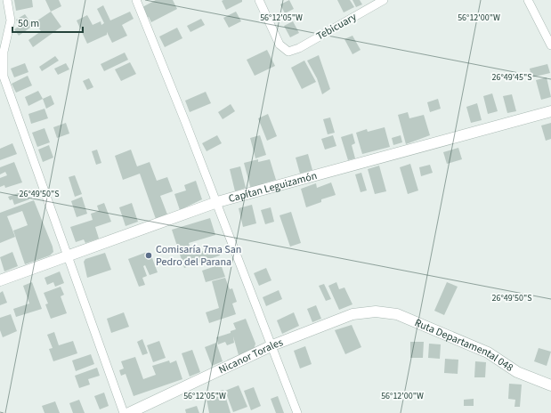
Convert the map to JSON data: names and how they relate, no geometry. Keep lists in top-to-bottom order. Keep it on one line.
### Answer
{"streets":{"street":["Tebicuary","Capitan Leguizamón","Ruta Departamental 048","Nicanor Torales"]},"crossings":[["Ruta Departamental 048","Nicanor Torales"]],"places":["Comisaría 7ma San Pedro del Parana"],"scale_bar":"50 m","coordinates":["56°12'05\"W","56°12'00\"W","26°49'45\"S","26°49'50\"S"]}
